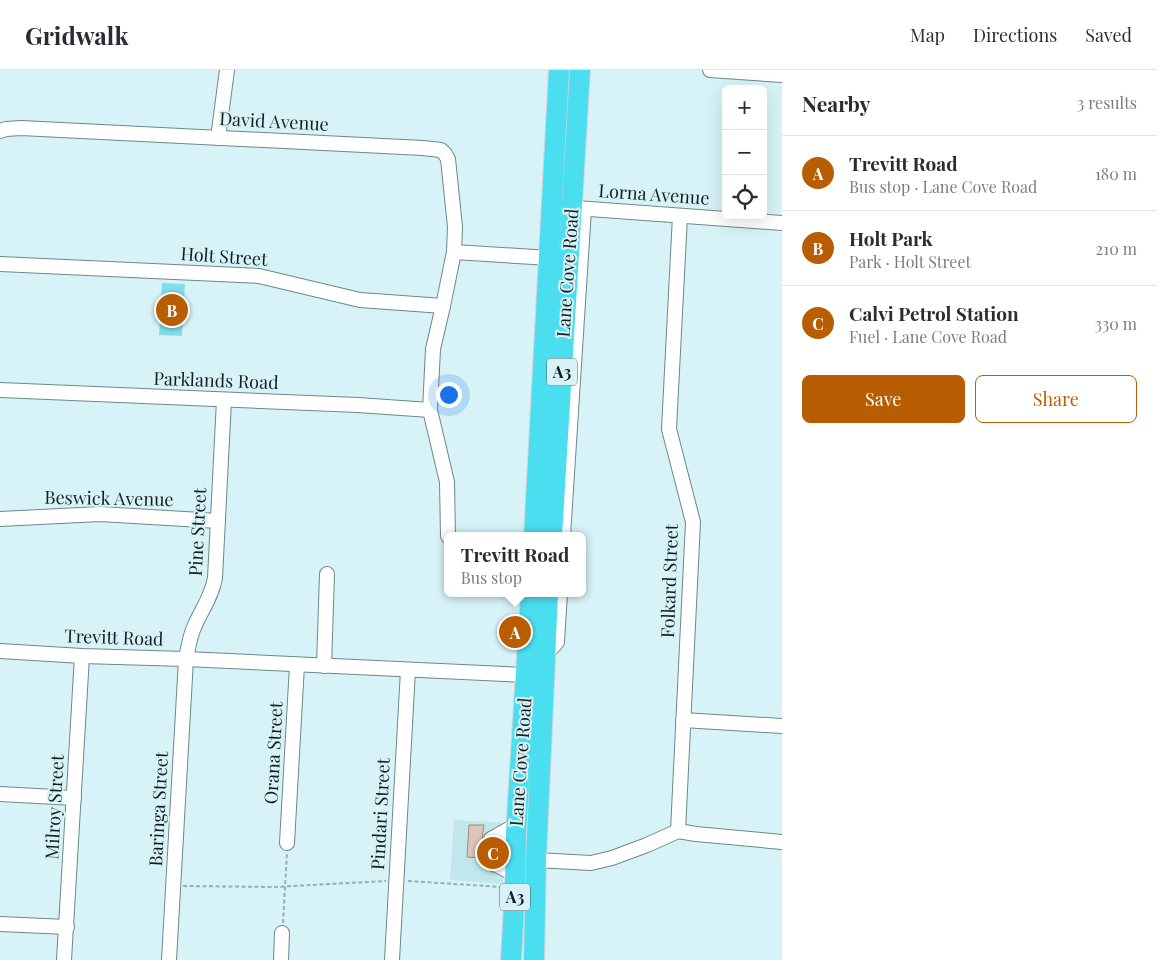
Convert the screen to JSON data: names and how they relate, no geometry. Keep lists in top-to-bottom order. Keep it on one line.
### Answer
{"streets":{"highway":["Lane Cove Road","A3"],"street":["David Avenue","Lorna Avenue","Holt Street","Parklands Road","Beswick Avenue","Pine Street","Folkard Street","Trevitt Road","Orana Street","Milroy Street","Baringa Street","Pindari Street"]},"crossings":[["Lorna Avenue","Lane Cove Road"],["Lorna Avenue","Folkard Street"],["Lane Cove Road","Trevitt Road"],["Parklands Road","Pine Street"],["Beswick Avenue","Pine Street"],["Pine Street","Trevitt Road"],["Pine Street","Baringa Street"],["Trevitt Road","Orana Street"],["Trevitt Road","Milroy Street"],["Trevitt Road","Baringa Street"],["Trevitt Road","Pindari Street"]],"page":{"header":"Gridwalk","nav":["Map","Directions","Saved"],"heading":["Nearby","3 results"],"map_buttons":["+","−"],"list":[{"mark":"A","name":"Trevitt Road","note":"Bus stop · Lane Cove Road","value":"180 m"},{"mark":"B","name":"Holt Park","note":"Park · Holt Street","value":"210 m"},{"mark":"C","name":"Calvi Petrol Station","note":"Fuel · Lane Cove Road","value":"330 m"}],"pins":["B","A","C"],"buttons":["Save","Share"],"popup":["Trevitt Road","Bus stop"]}}
